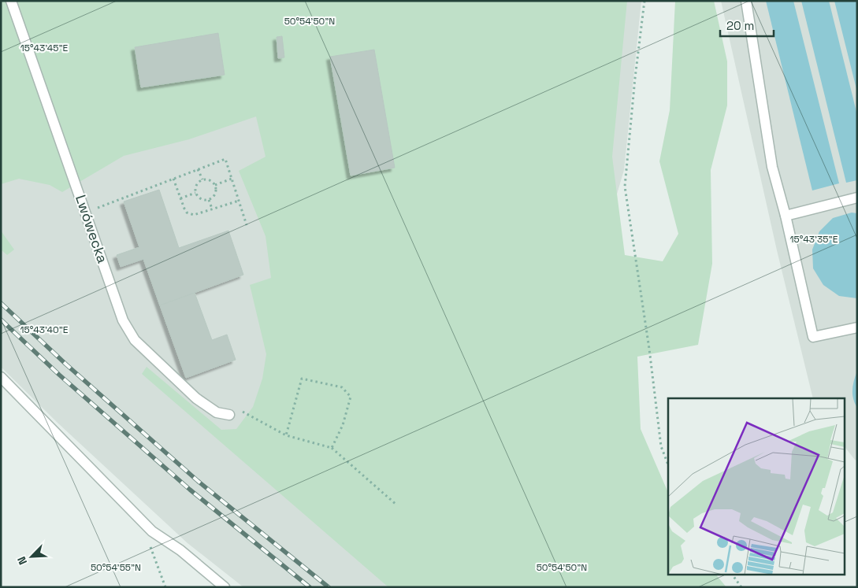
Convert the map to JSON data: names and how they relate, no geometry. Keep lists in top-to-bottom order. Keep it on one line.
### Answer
{"streets":{"lane":["Lwówecka"]},"scale_bar":"20 m","north":"bottom left","coordinates":["50°54'50\"N","15°43'45\"E","15°43'35\"E","15°43'40\"E","50°54'55\"N"]}
